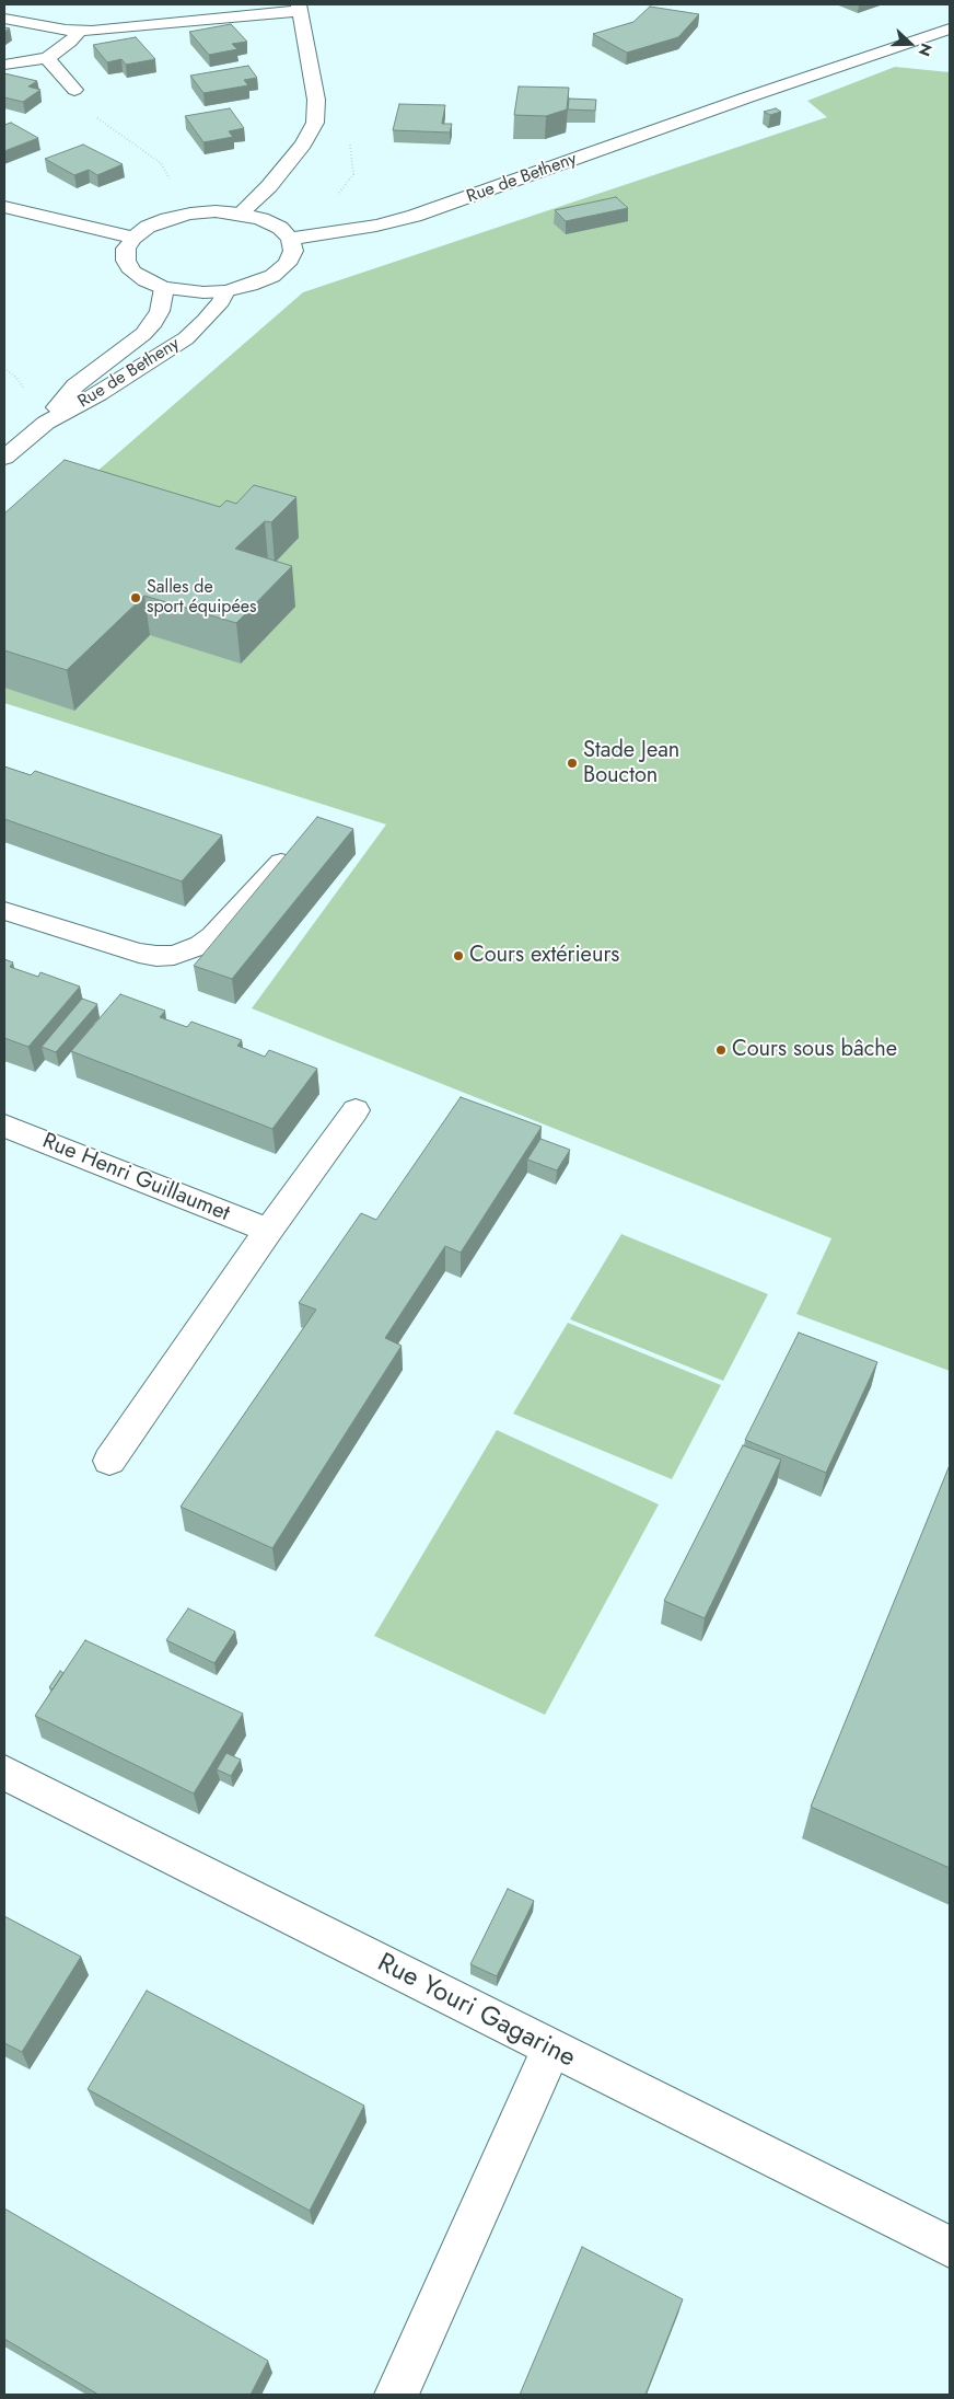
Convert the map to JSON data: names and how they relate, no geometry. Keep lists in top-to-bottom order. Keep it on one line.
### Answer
{"streets":{"street":["Rue de Betheny","Rue Henri Guillaumet","Rue Youri Gagarine"]},"places":["Salles de sport équipées","Stade Jean Boucton","Cours extérieurs","Cours sous bâche"],"north":"right"}
